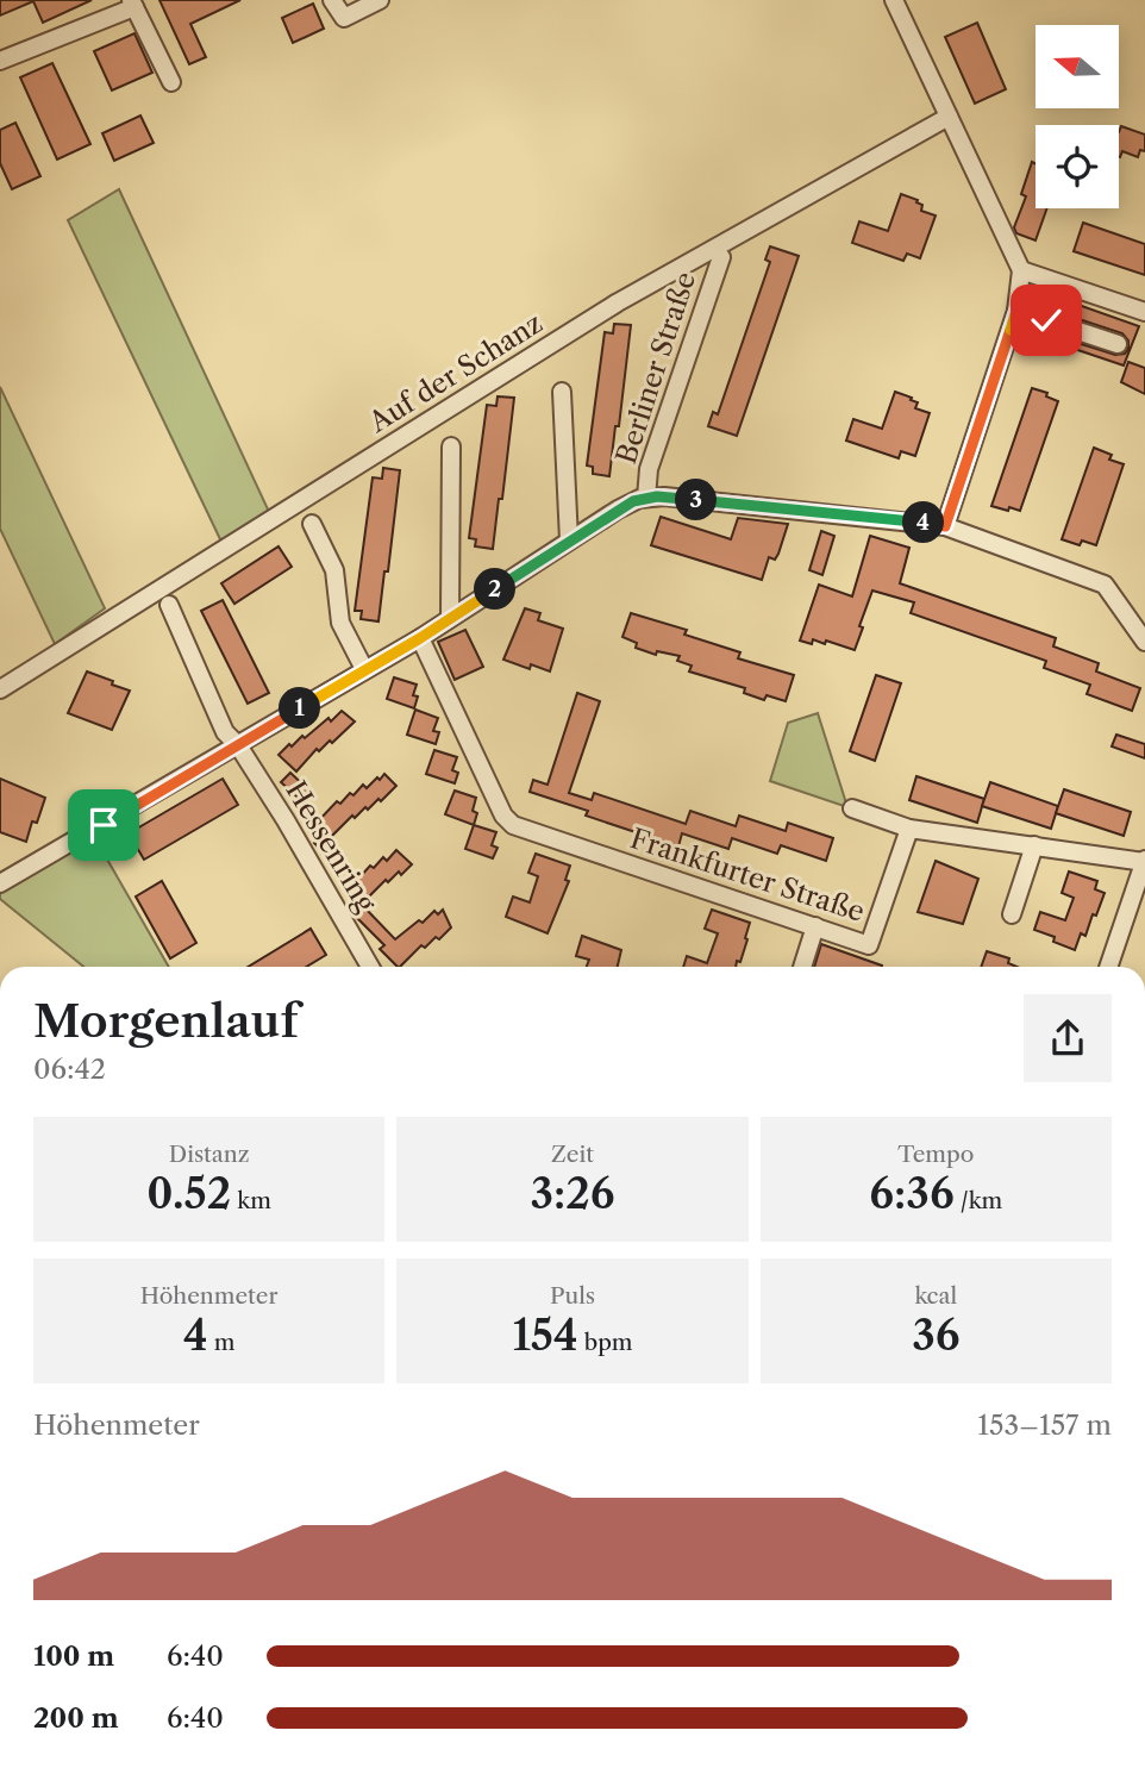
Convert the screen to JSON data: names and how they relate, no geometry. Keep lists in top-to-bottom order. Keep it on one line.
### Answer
{"streets":{"street":["Berliner Straße","Auf der Schanz","Hessenring","Frankfurter Straße"]},"crossings":[["Berliner Straße","Hessenring"],["Berliner Straße","Frankfurter Straße"]],"north":"left","page":{"pins":["3","4","2","1"],"heading":["Morgenlauf","06:42"],"stats":[["Distanz","0.52 km"],["Zeit","3:26"],["Tempo","6:36 /km"],["Höhenmeter","4 m"],["Puls","154 bpm"],["kcal","36"]],"chart":["Höhenmeter","153–157 m"],"list":[{"name":"100 m","note":"6:40"},{"name":"200 m","note":"6:40"}]}}
